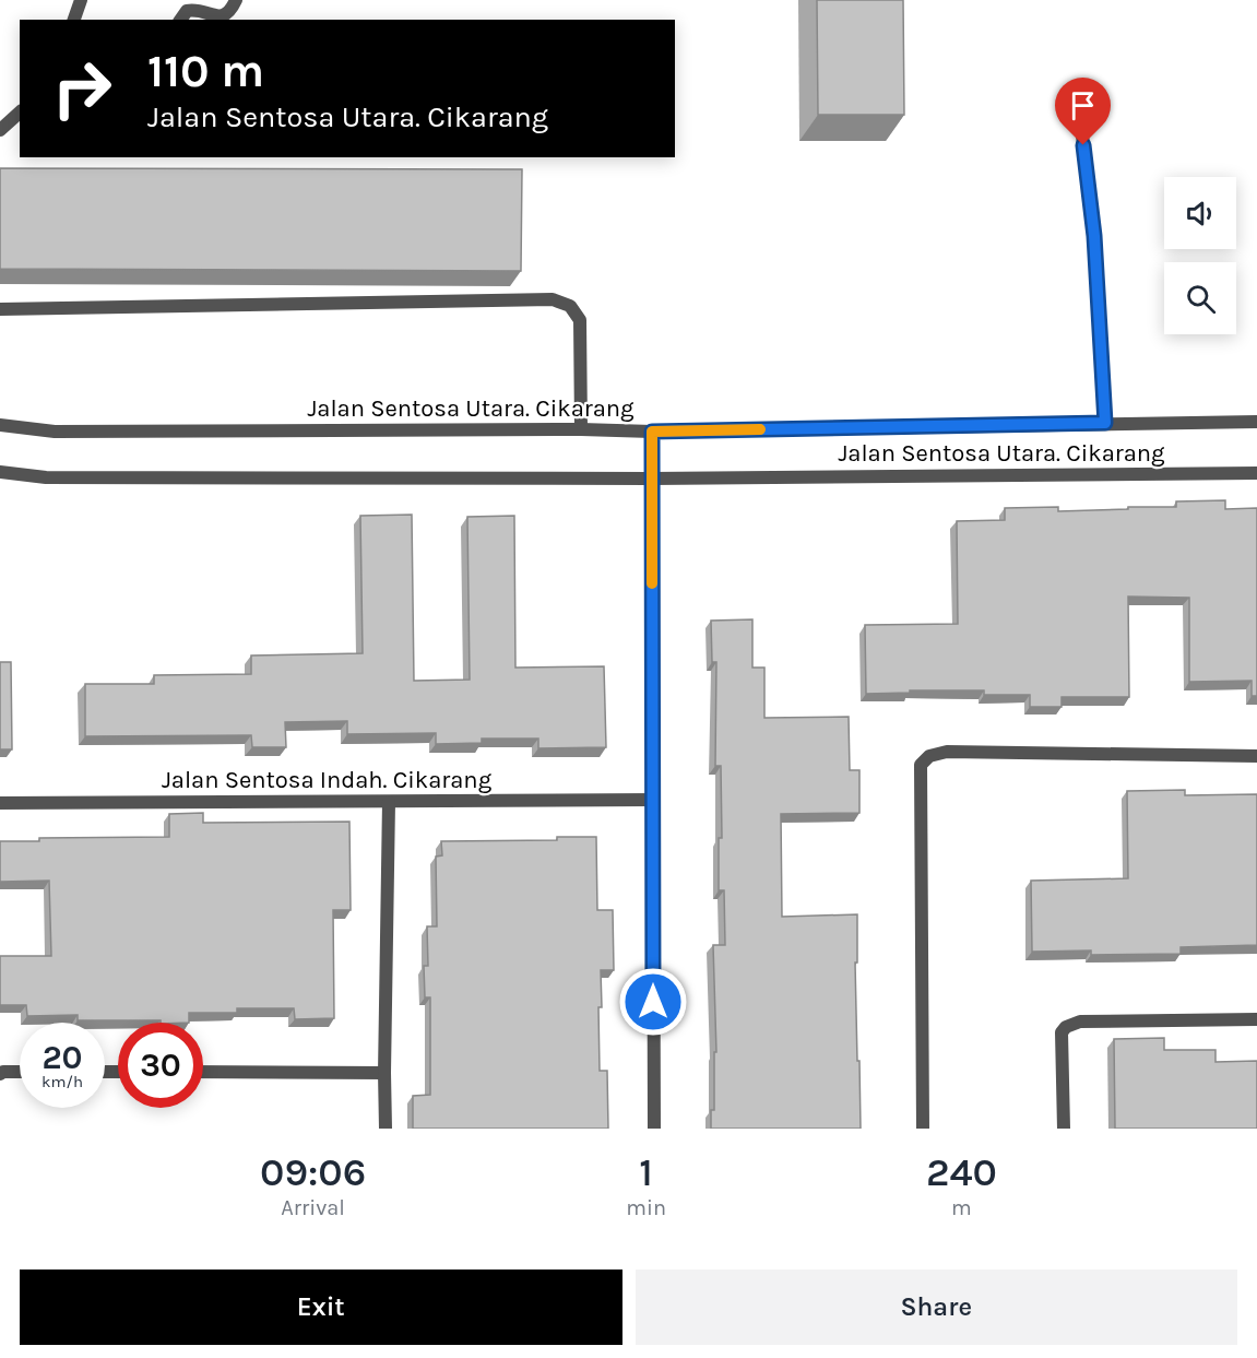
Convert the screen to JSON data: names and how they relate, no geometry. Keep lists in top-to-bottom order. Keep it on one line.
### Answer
{"streets":{"street":["Jalan Sentosa Utara. Cikarang","Jalan Sentosa Indah. Cikarang"]},"page":{"turn":["110 m","Jalan Sentosa Utara. Cikarang"],"speed":"20 km/h","limit":"30","eta":["09:06","Arrival","1","min","240","m"],"buttons":["Exit","Share"]}}
